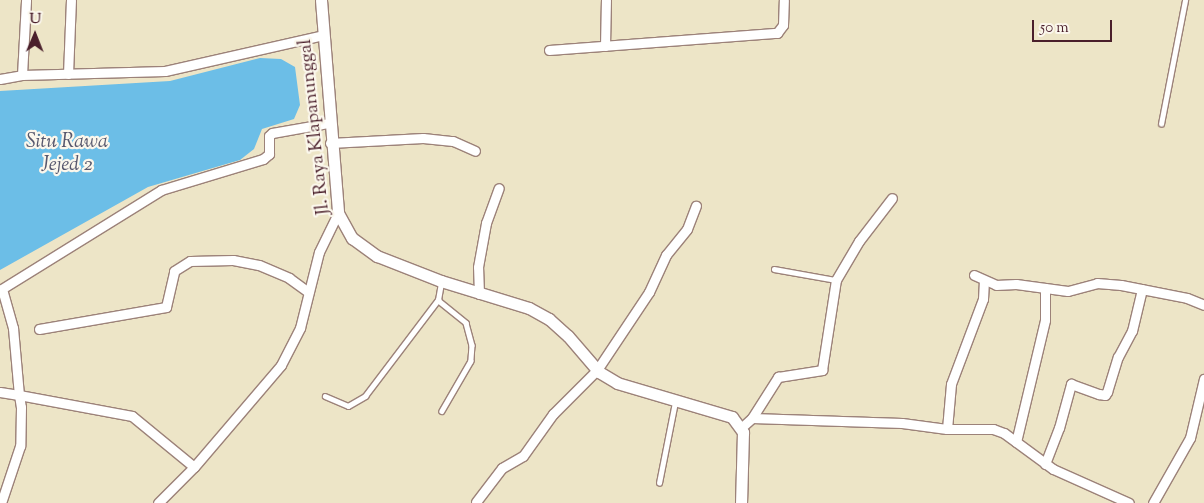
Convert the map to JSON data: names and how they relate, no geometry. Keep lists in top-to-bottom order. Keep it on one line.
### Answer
{"streets":{"street":["Jl. Raya Klapanunggal"]},"water":["Situ Rawa Jejed 2"],"scale_bar":"50 m","north":"top"}
